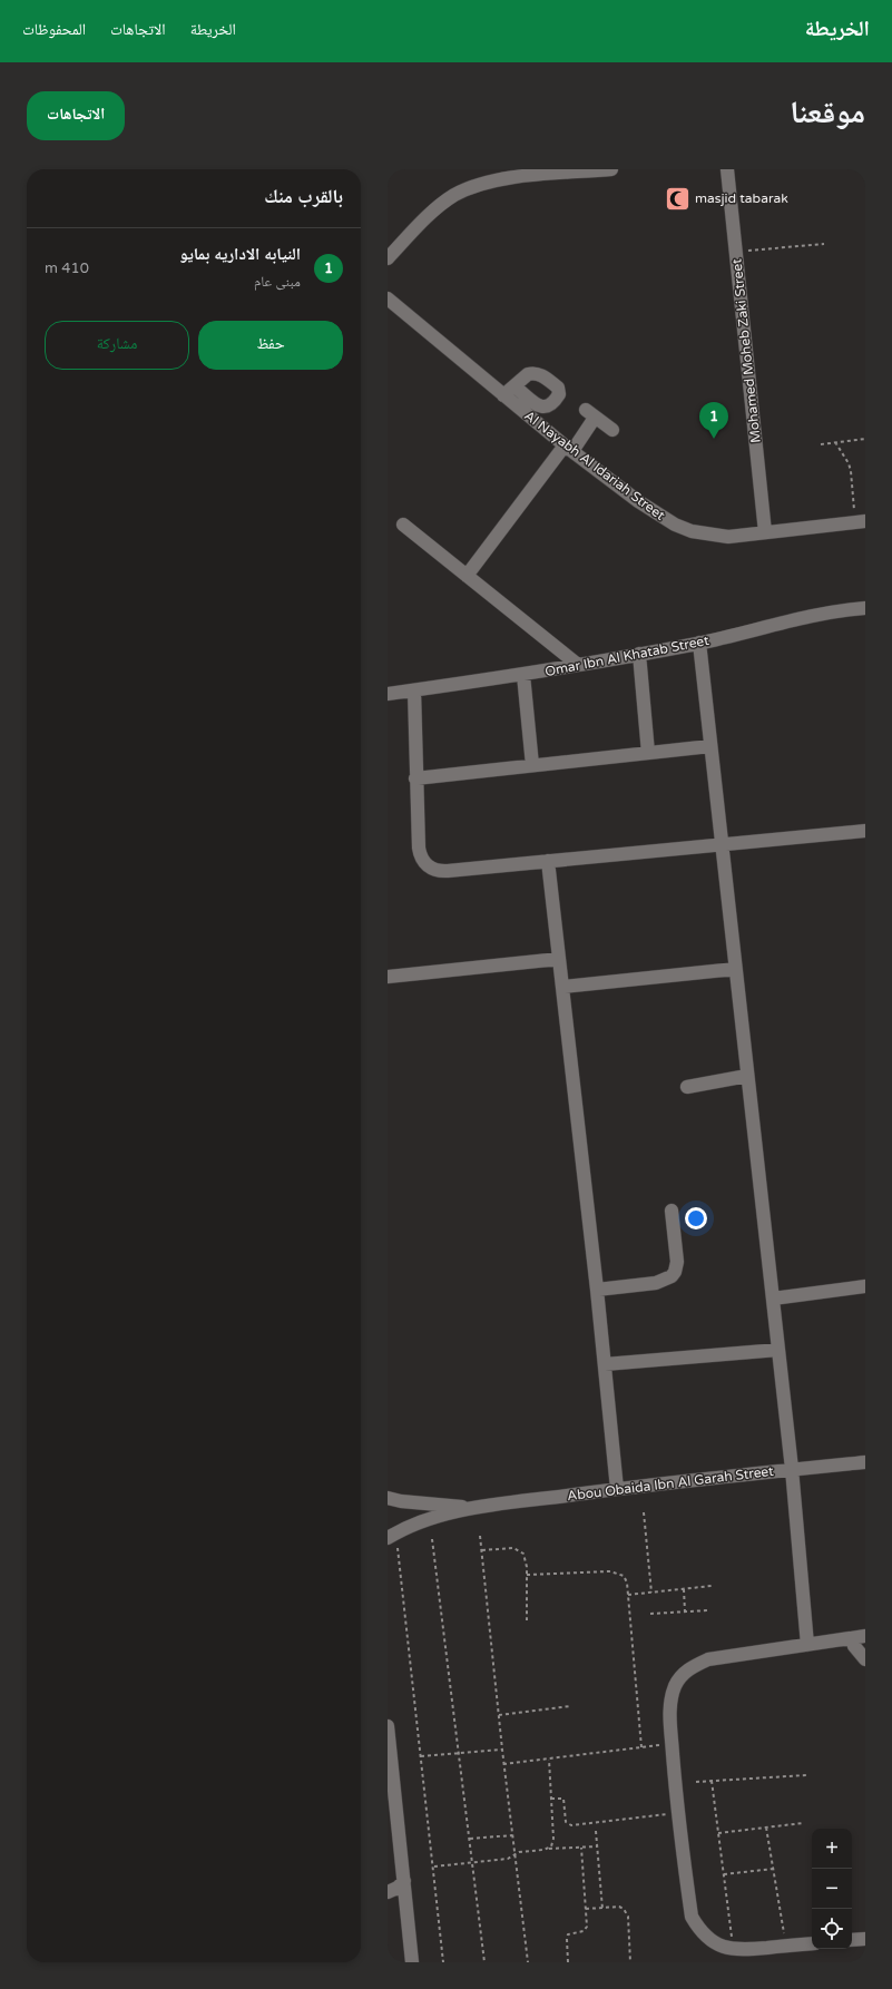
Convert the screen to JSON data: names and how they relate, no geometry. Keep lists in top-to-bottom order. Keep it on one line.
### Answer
{"streets":{"street":["Mohamed Moheb Zaki Street","Al Nayabh Al Idariah Street","Omar Ibn Al Khatab Street","Abou Obaida Ibn Al Garah Street"]},"crossings":[["Mohamed Moheb Zaki Street","Al Nayabh Al Idariah Street"]],"places":{"mosque":["masjid tabarak"]},"page":{"header":"الخريطة","nav":["الخريطة","الاتجاهات","المحفوظات"],"title":"موقعنا","buttons":["الاتجاهات",["حفظ","مشاركة"]],"heading":"بالقرب منك","list":[{"mark":"1","name":"النيابه الاداريه بمايو","note":"مبنى عام","value":"410 m"}],"pins":"1","map_buttons":["+","−"]}}
